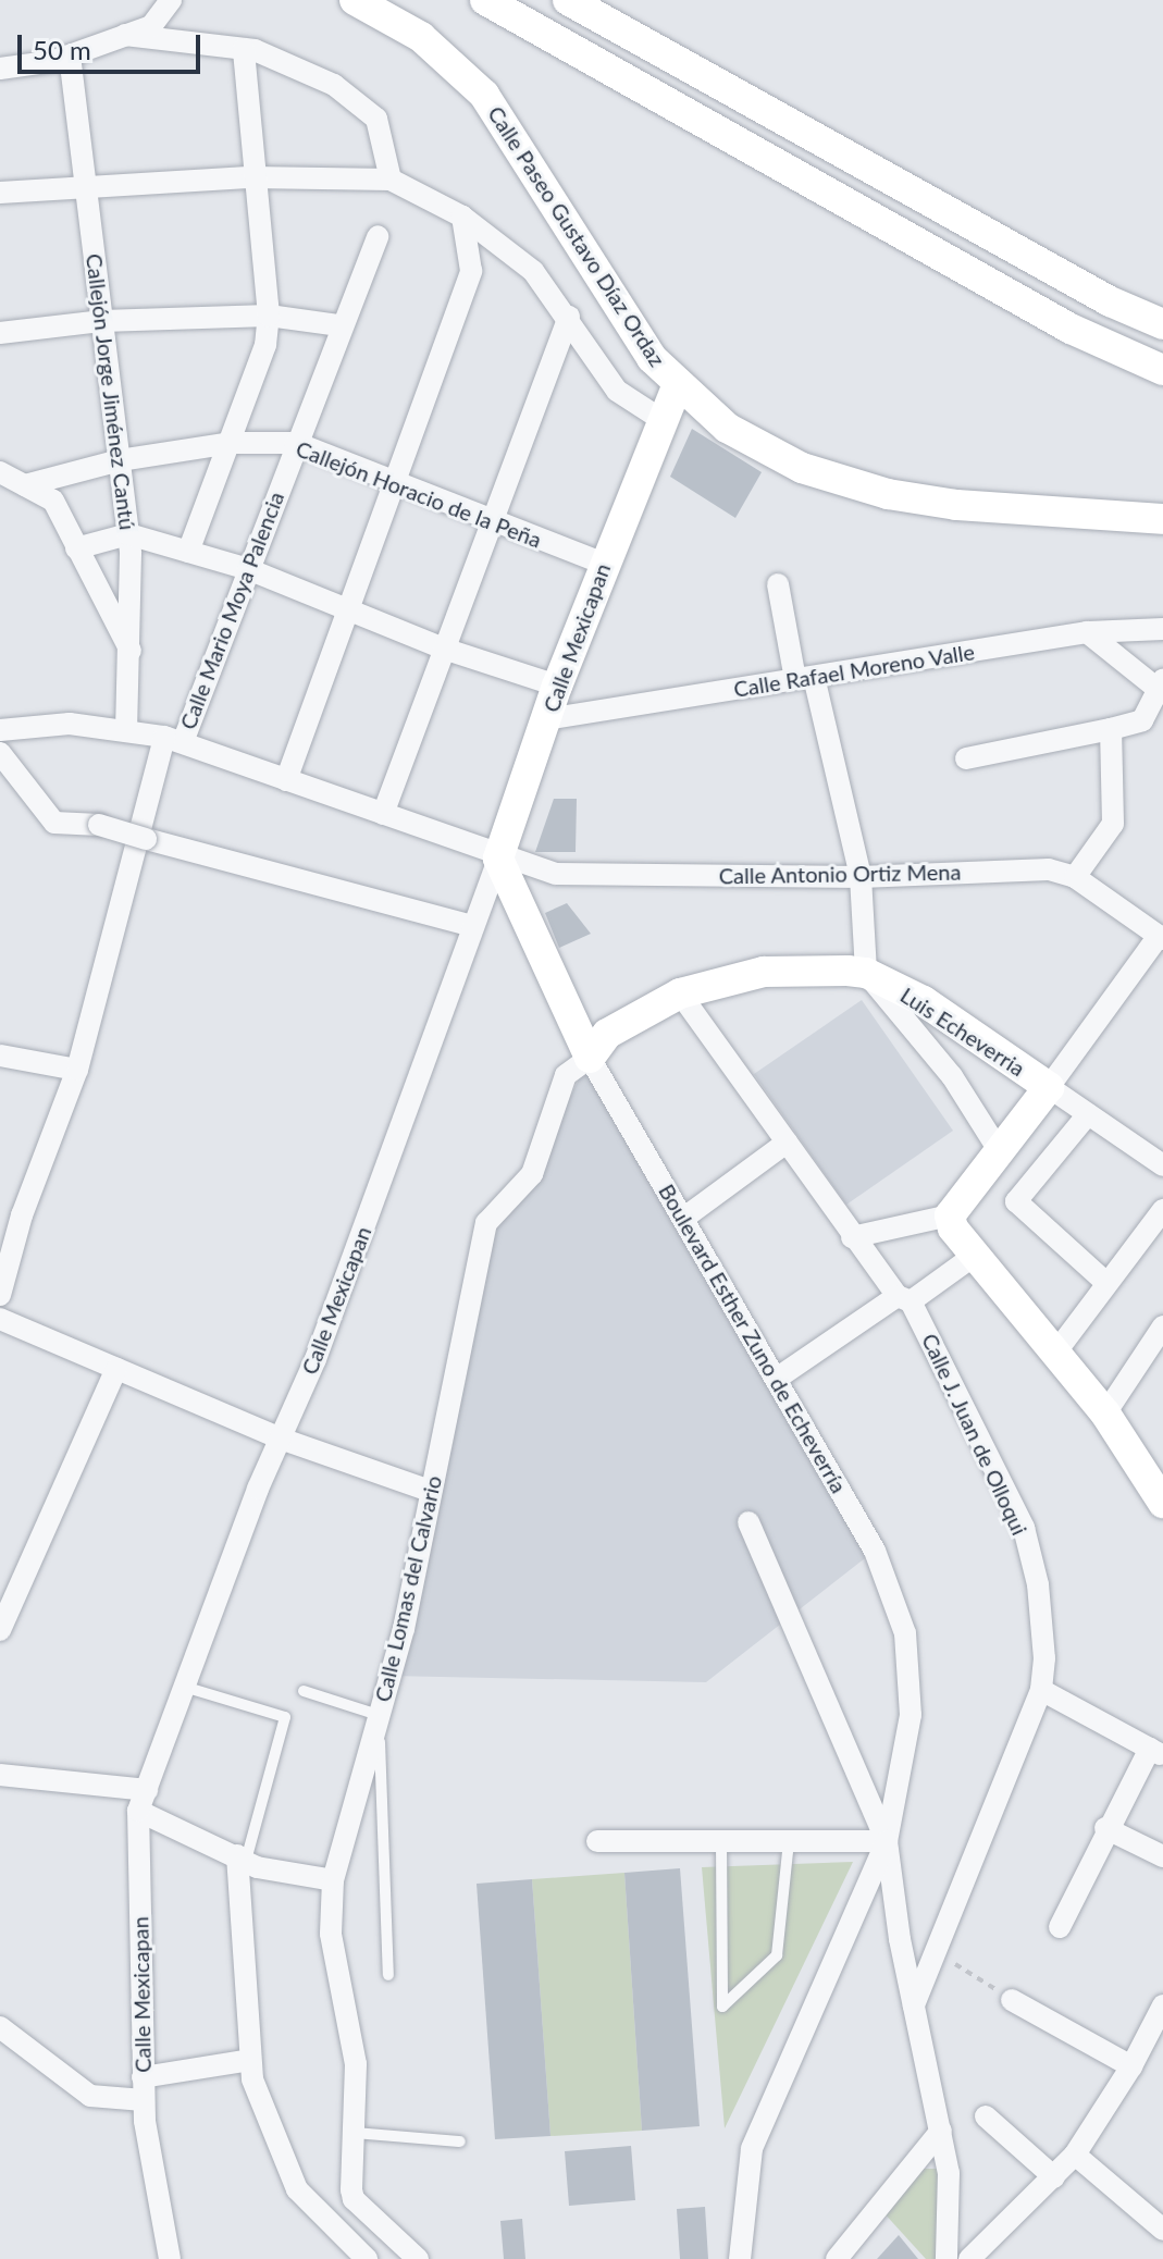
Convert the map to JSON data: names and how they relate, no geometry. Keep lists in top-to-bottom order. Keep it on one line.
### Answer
{"streets":{"main road":["Calle Paseo Gustavo Díaz Ordaz","Calle Mexicapan","Luis Echeverria","Boulevard Esther Zuno de Echeverría"],"street":["Callejón Jorge Jiménez Cantú","Callejón Horacio de la Peña","Calle Mario Moya Palencia","Calle Rafael Moreno Valle","Calle Antonio Ortiz Mena","Calle J. Juan de Olloqui","Calle Lomas del Calvario"]},"crossings":[["Calle Paseo Gustavo Díaz Ordaz","Calle Mexicapan"],["Callejón Jorge Jiménez Cantú","Callejón Horacio de la Peña"],["Callejón Jorge Jiménez Cantú","Calle Antonio Ortiz Mena"],["Callejón Horacio de la Peña","Calle Mario Moya Palencia"],["Callejón Horacio de la Peña","Calle Mexicapan"],["Calle Mario Moya Palencia","Calle Antonio Ortiz Mena"],["Calle Mexicapan","Calle Rafael Moreno Valle"],["Calle Mexicapan","Calle Antonio Ortiz Mena"],["Calle Mexicapan","Boulevard Esther Zuno de Echeverría"],["Calle Antonio Ortiz Mena","Boulevard Esther Zuno de Echeverría"],["Luis Echeverria","Boulevard Esther Zuno de Echeverría"],["Luis Echeverria","Calle J. Juan de Olloqui"],["Luis Echeverria","Calle Lomas del Calvario"],["Boulevard Esther Zuno de Echeverría","Calle Lomas del Calvario"]],"scale_bar":"50 m"}
